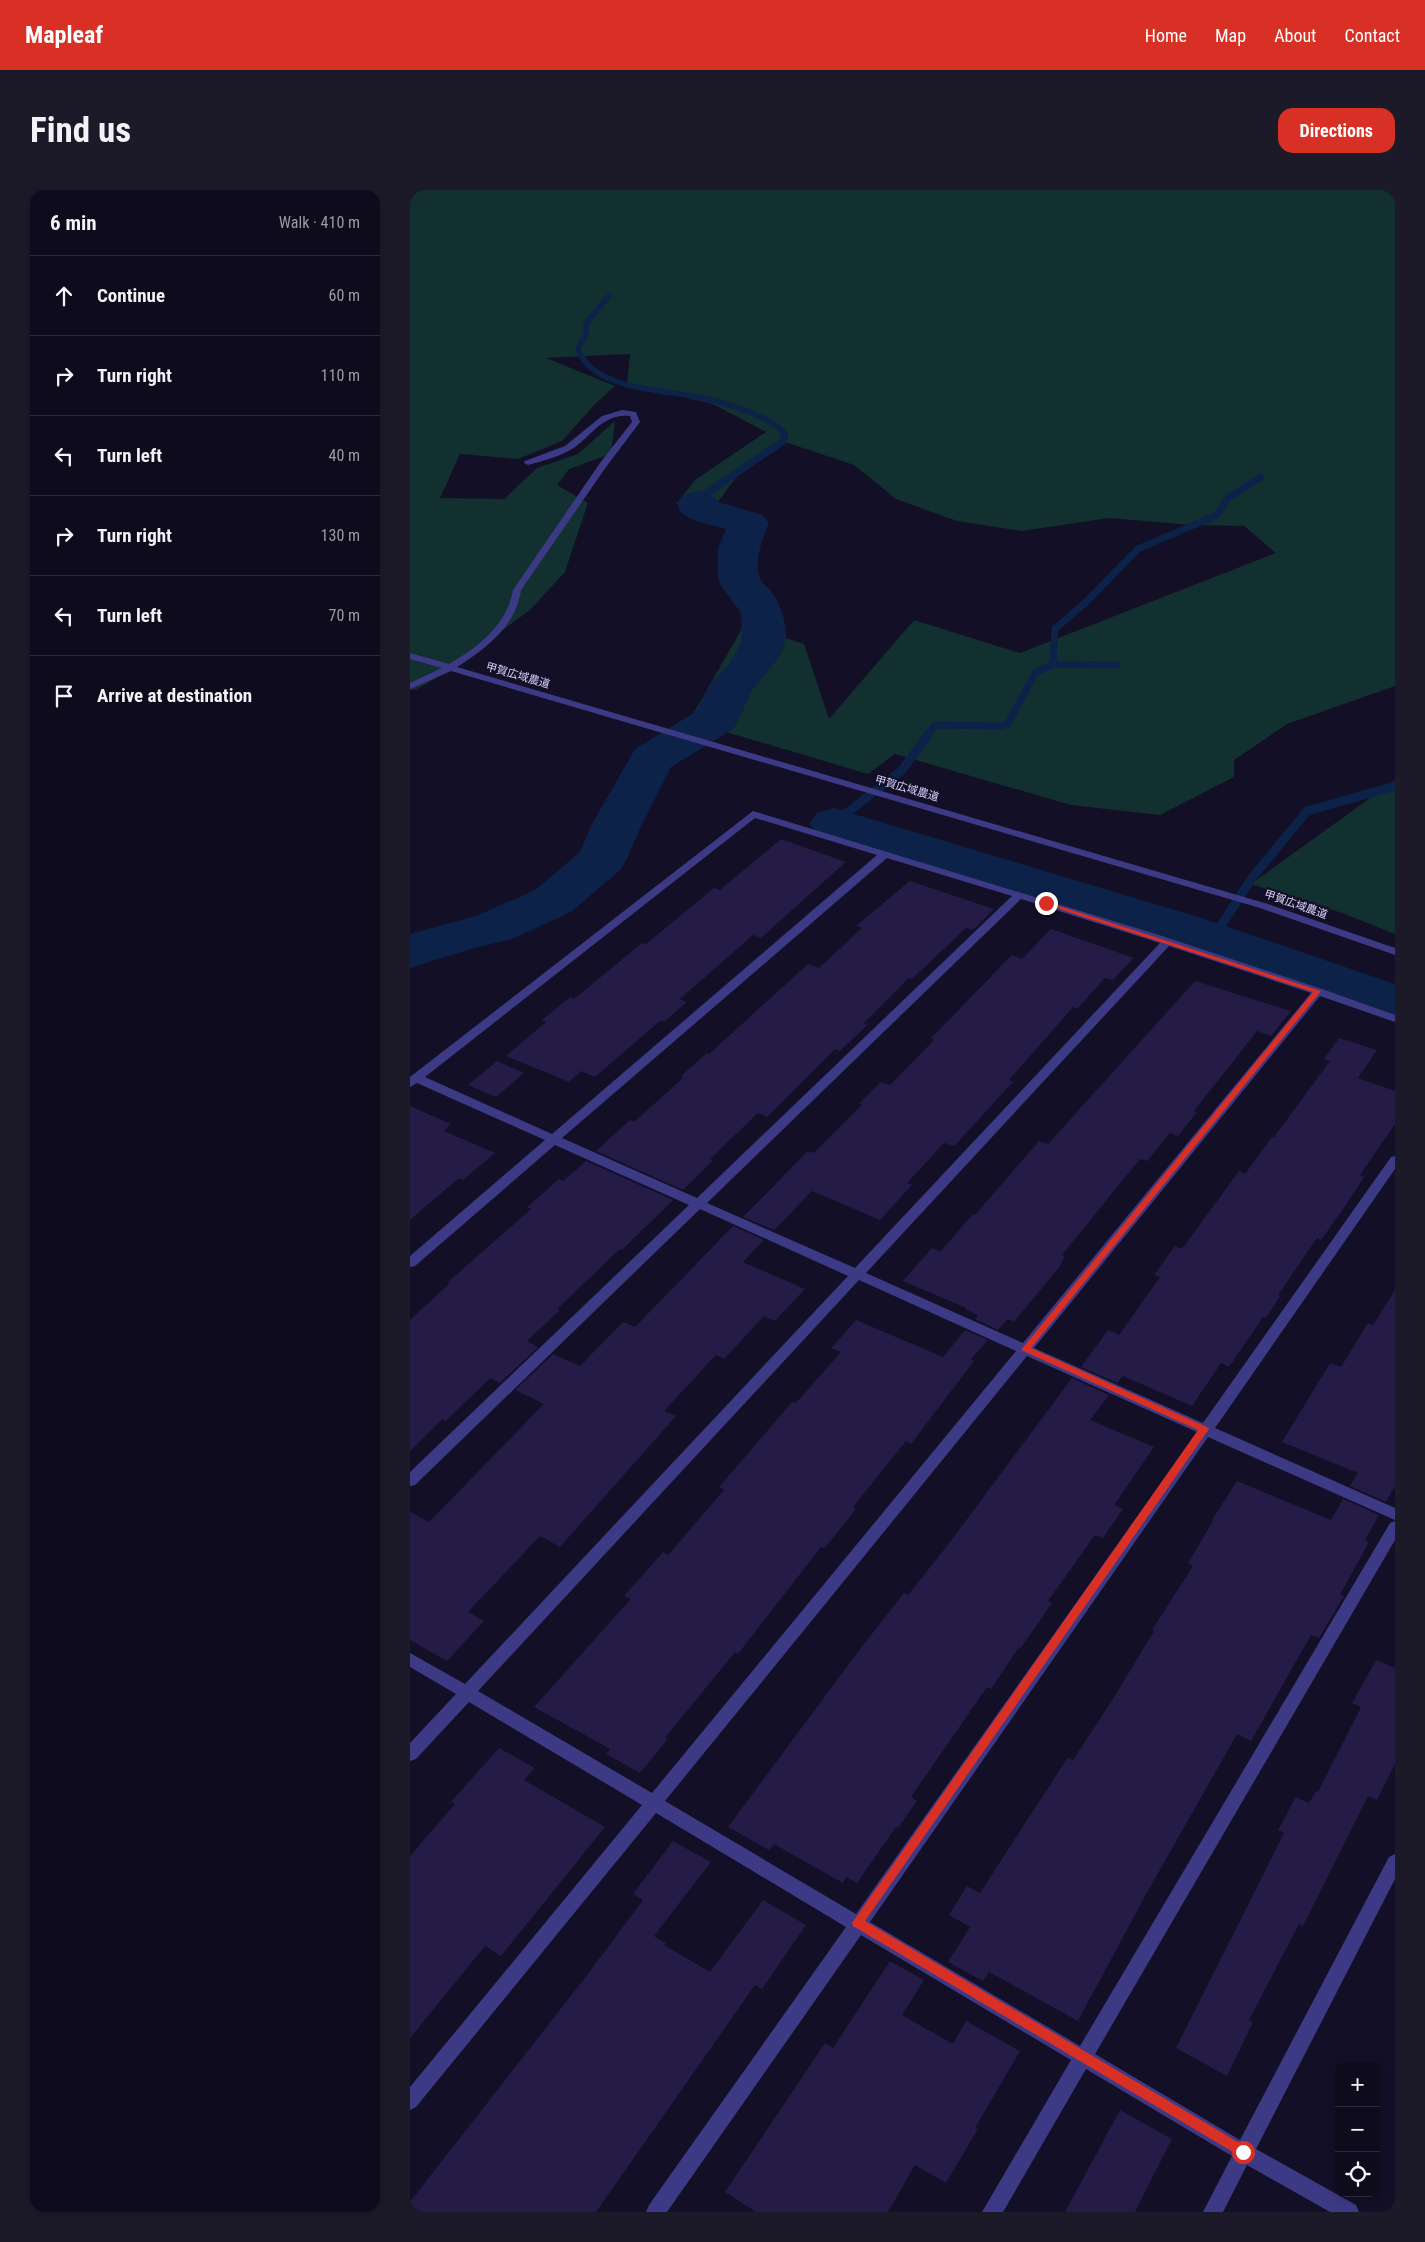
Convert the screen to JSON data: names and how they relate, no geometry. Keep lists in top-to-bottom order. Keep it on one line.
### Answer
{"streets":{"street":["甲賀広域農道"]},"page":{"header":"Mapleaf","nav":["Home","Map","About","Contact"],"buttons":"Directions","title":"Find us","heading":["6 min","Walk · 410 m"],"list":[["Continue","60 m"],["Turn right","110 m"],["Turn left","40 m"],["Turn right","130 m"],["Turn left","70 m"],"Arrive at destination"],"map_buttons":["+","−"]}}
